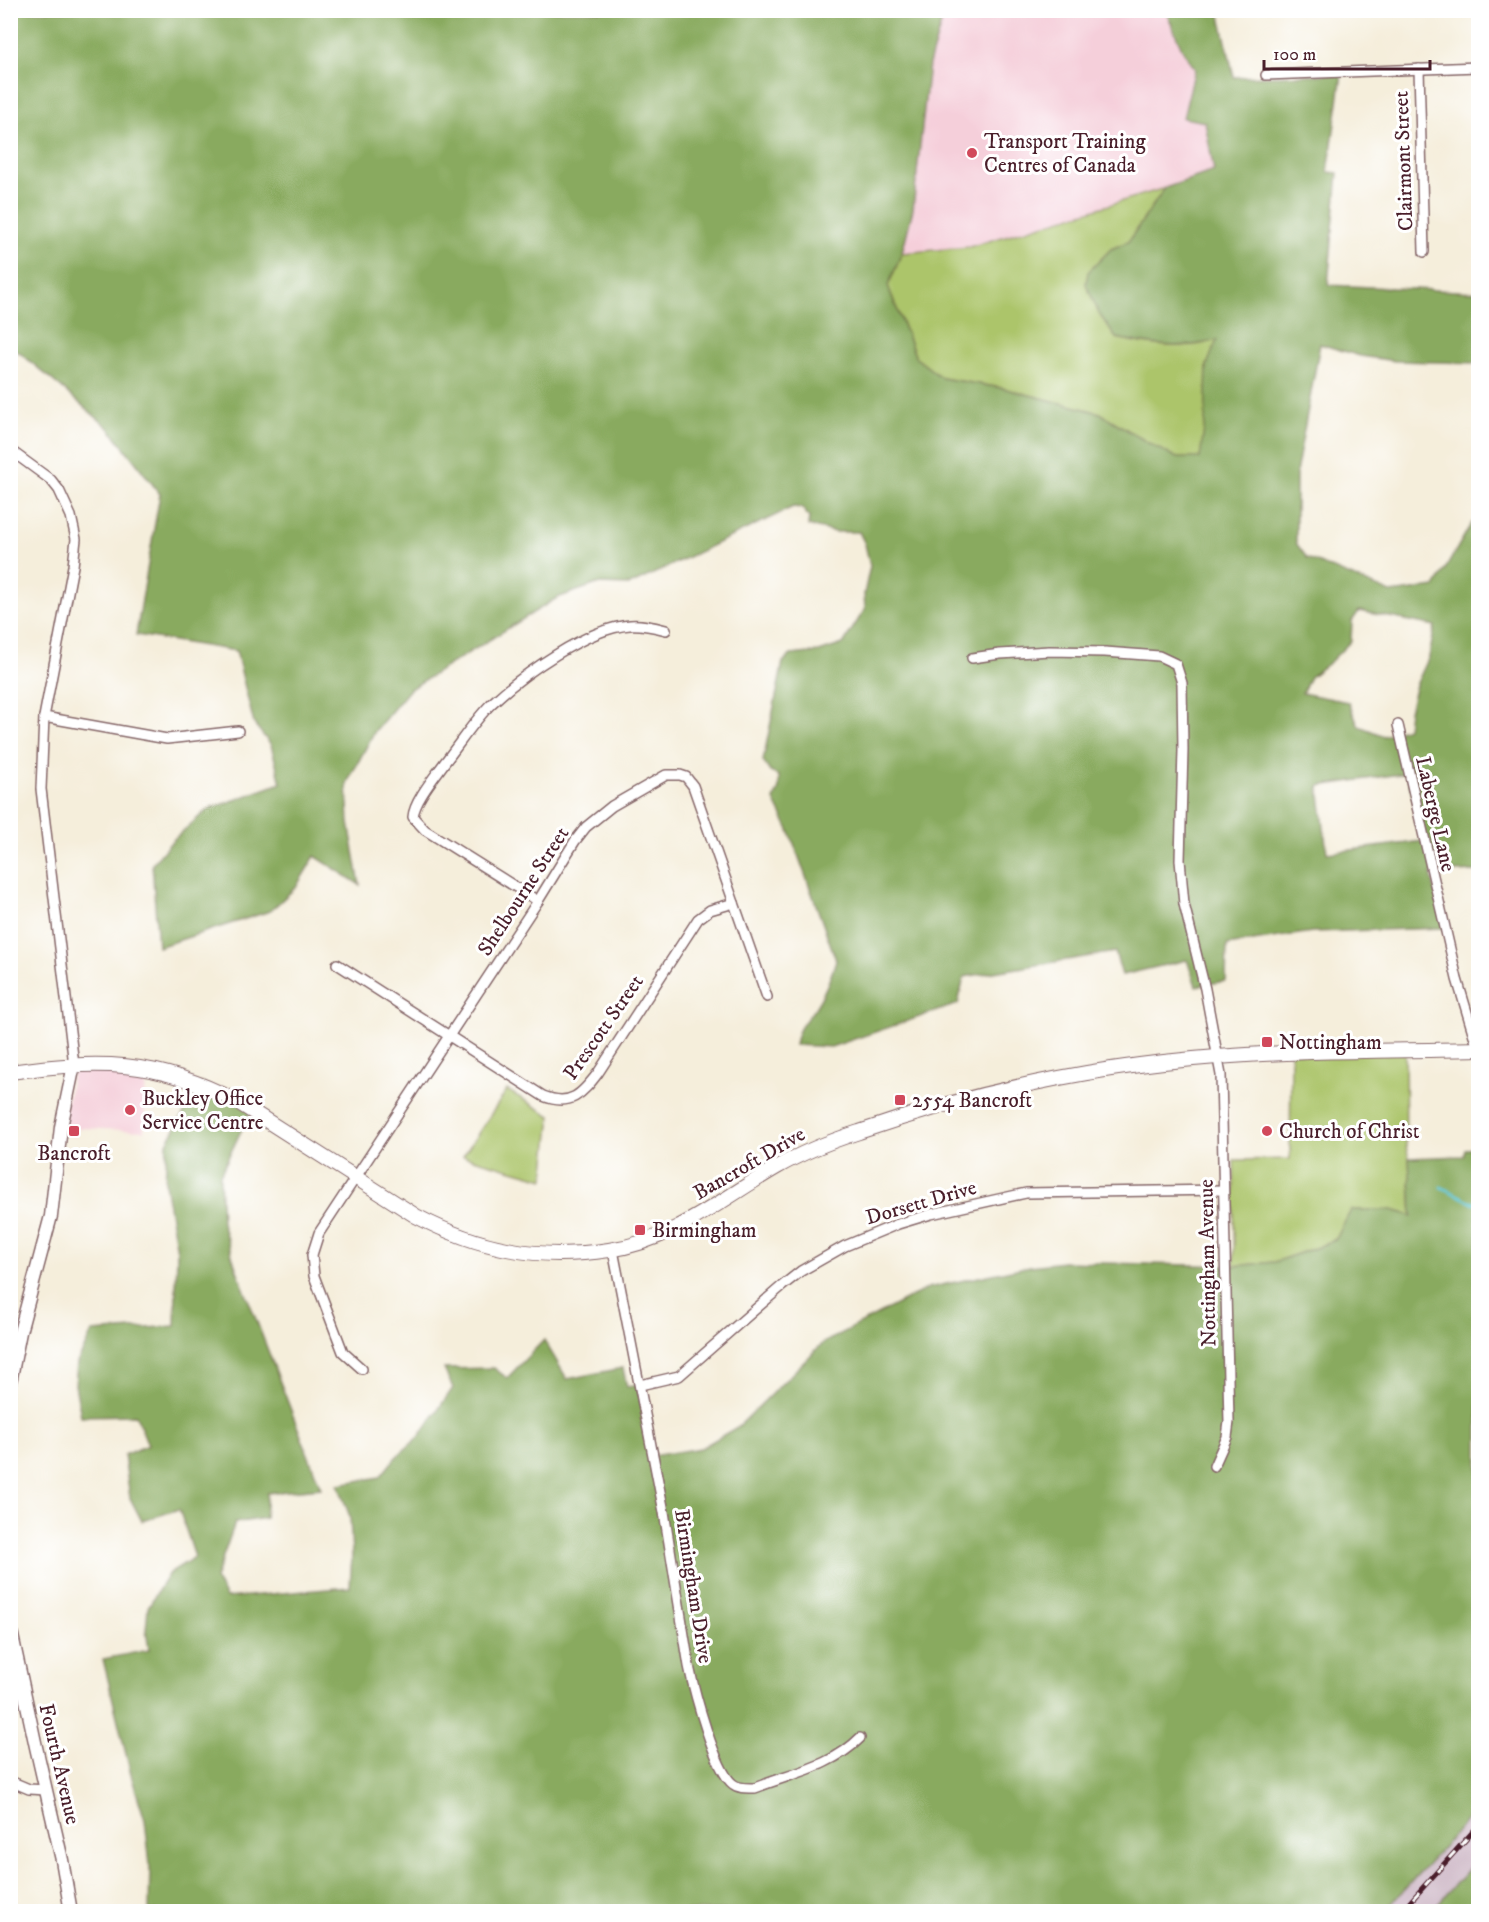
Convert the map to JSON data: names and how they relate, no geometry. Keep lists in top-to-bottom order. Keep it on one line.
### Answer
{"streets":{"main road":["Bancroft Drive"],"street":["Clairmont Street","Laberge Lane","Shelbourne Street","Prescott Street","Dorsett Drive","Nottingham Avenue","Birmingham Drive","Fourth Avenue"]},"crossings":[["Laberge Lane","Bancroft Drive"],["Shelbourne Street","Prescott Street"],["Shelbourne Street","Bancroft Drive"],["Bancroft Drive","Nottingham Avenue"],["Bancroft Drive","Birmingham Drive"],["Dorsett Drive","Nottingham Avenue"],["Dorsett Drive","Birmingham Drive"]],"places":{"other":["Transport Training Centres of Canada","Buckley Office Service Centre","Church of Christ"],"transit":["Nottingham","2554 Bancroft","Bancroft","Birmingham"]},"scale_bar":"100 m"}
